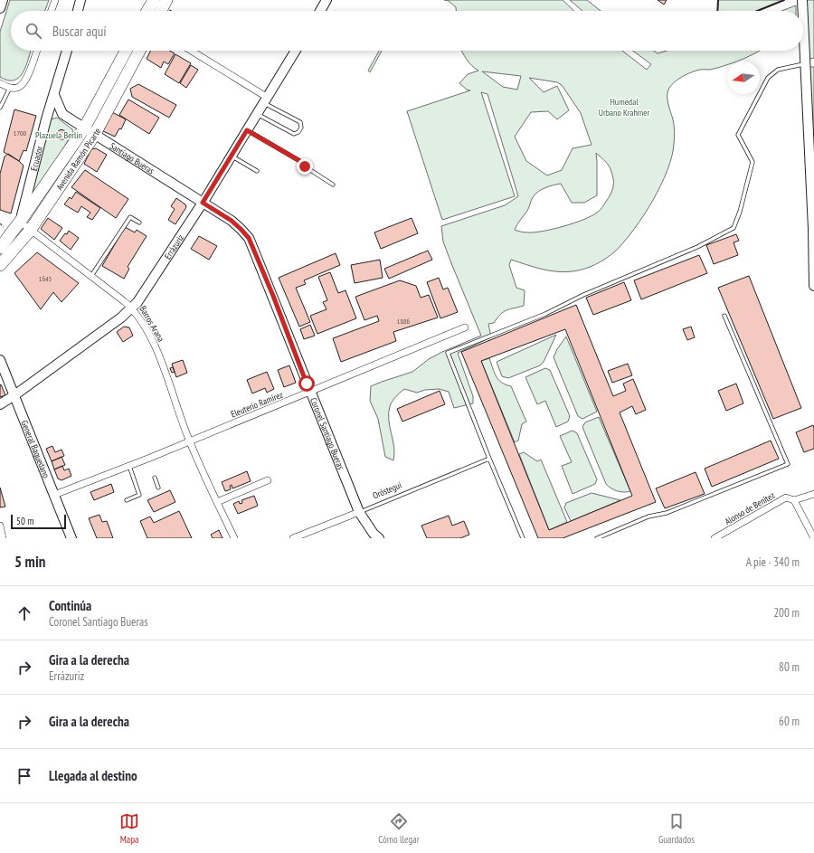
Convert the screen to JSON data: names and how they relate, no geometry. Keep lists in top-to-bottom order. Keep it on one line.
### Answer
{"streets":{"highway":["Avenida Ramón Picarte"],"main road":["Ecuador","Santiago Bueras","Errázuriz","Coronel Santiago Bueras","General Baquedano"],"street":["Barros Arana","Eleuterio Ramírez","Oróstegui","Alonso de Benitez"]},"crossings":[["Ecuador","Avenida Ramón Picarte"],["Ecuador","Barros Arana"],["Santiago Bueras","Avenida Ramón Picarte"],["Santiago Bueras","Errázuriz"],["Santiago Bueras","Coronel Santiago Bueras"],["Avenida Ramón Picarte","Barros Arana"],["Errázuriz","Barros Arana"],["Errázuriz","Coronel Santiago Bueras"],["Errázuriz","General Baquedano"],["Barros Arana","Eleuterio Ramírez"],["Eleuterio Ramírez","Coronel Santiago Bueras"],["Eleuterio Ramírez","General Baquedano"],["Coronel Santiago Bueras","Oróstegui"]],"parks":["Humedal Urbano Krahmer","Plazuela Berlín"],"house_numbers":["1700","1645","1886"],"scale_bar":"50 m","north":"left","page":{"search":"Buscar aquí","scale":"50 m","heading":["5 min","A pie · 340 m"],"list":[["Continúa","Coronel Santiago Bueras","200 m"],["Gira a la derecha","Errázuriz","80 m"],["Gira a la derecha","60 m"],"Llegada al destino"],"nav":["Mapa","Cómo llegar","Guardados"]}}
